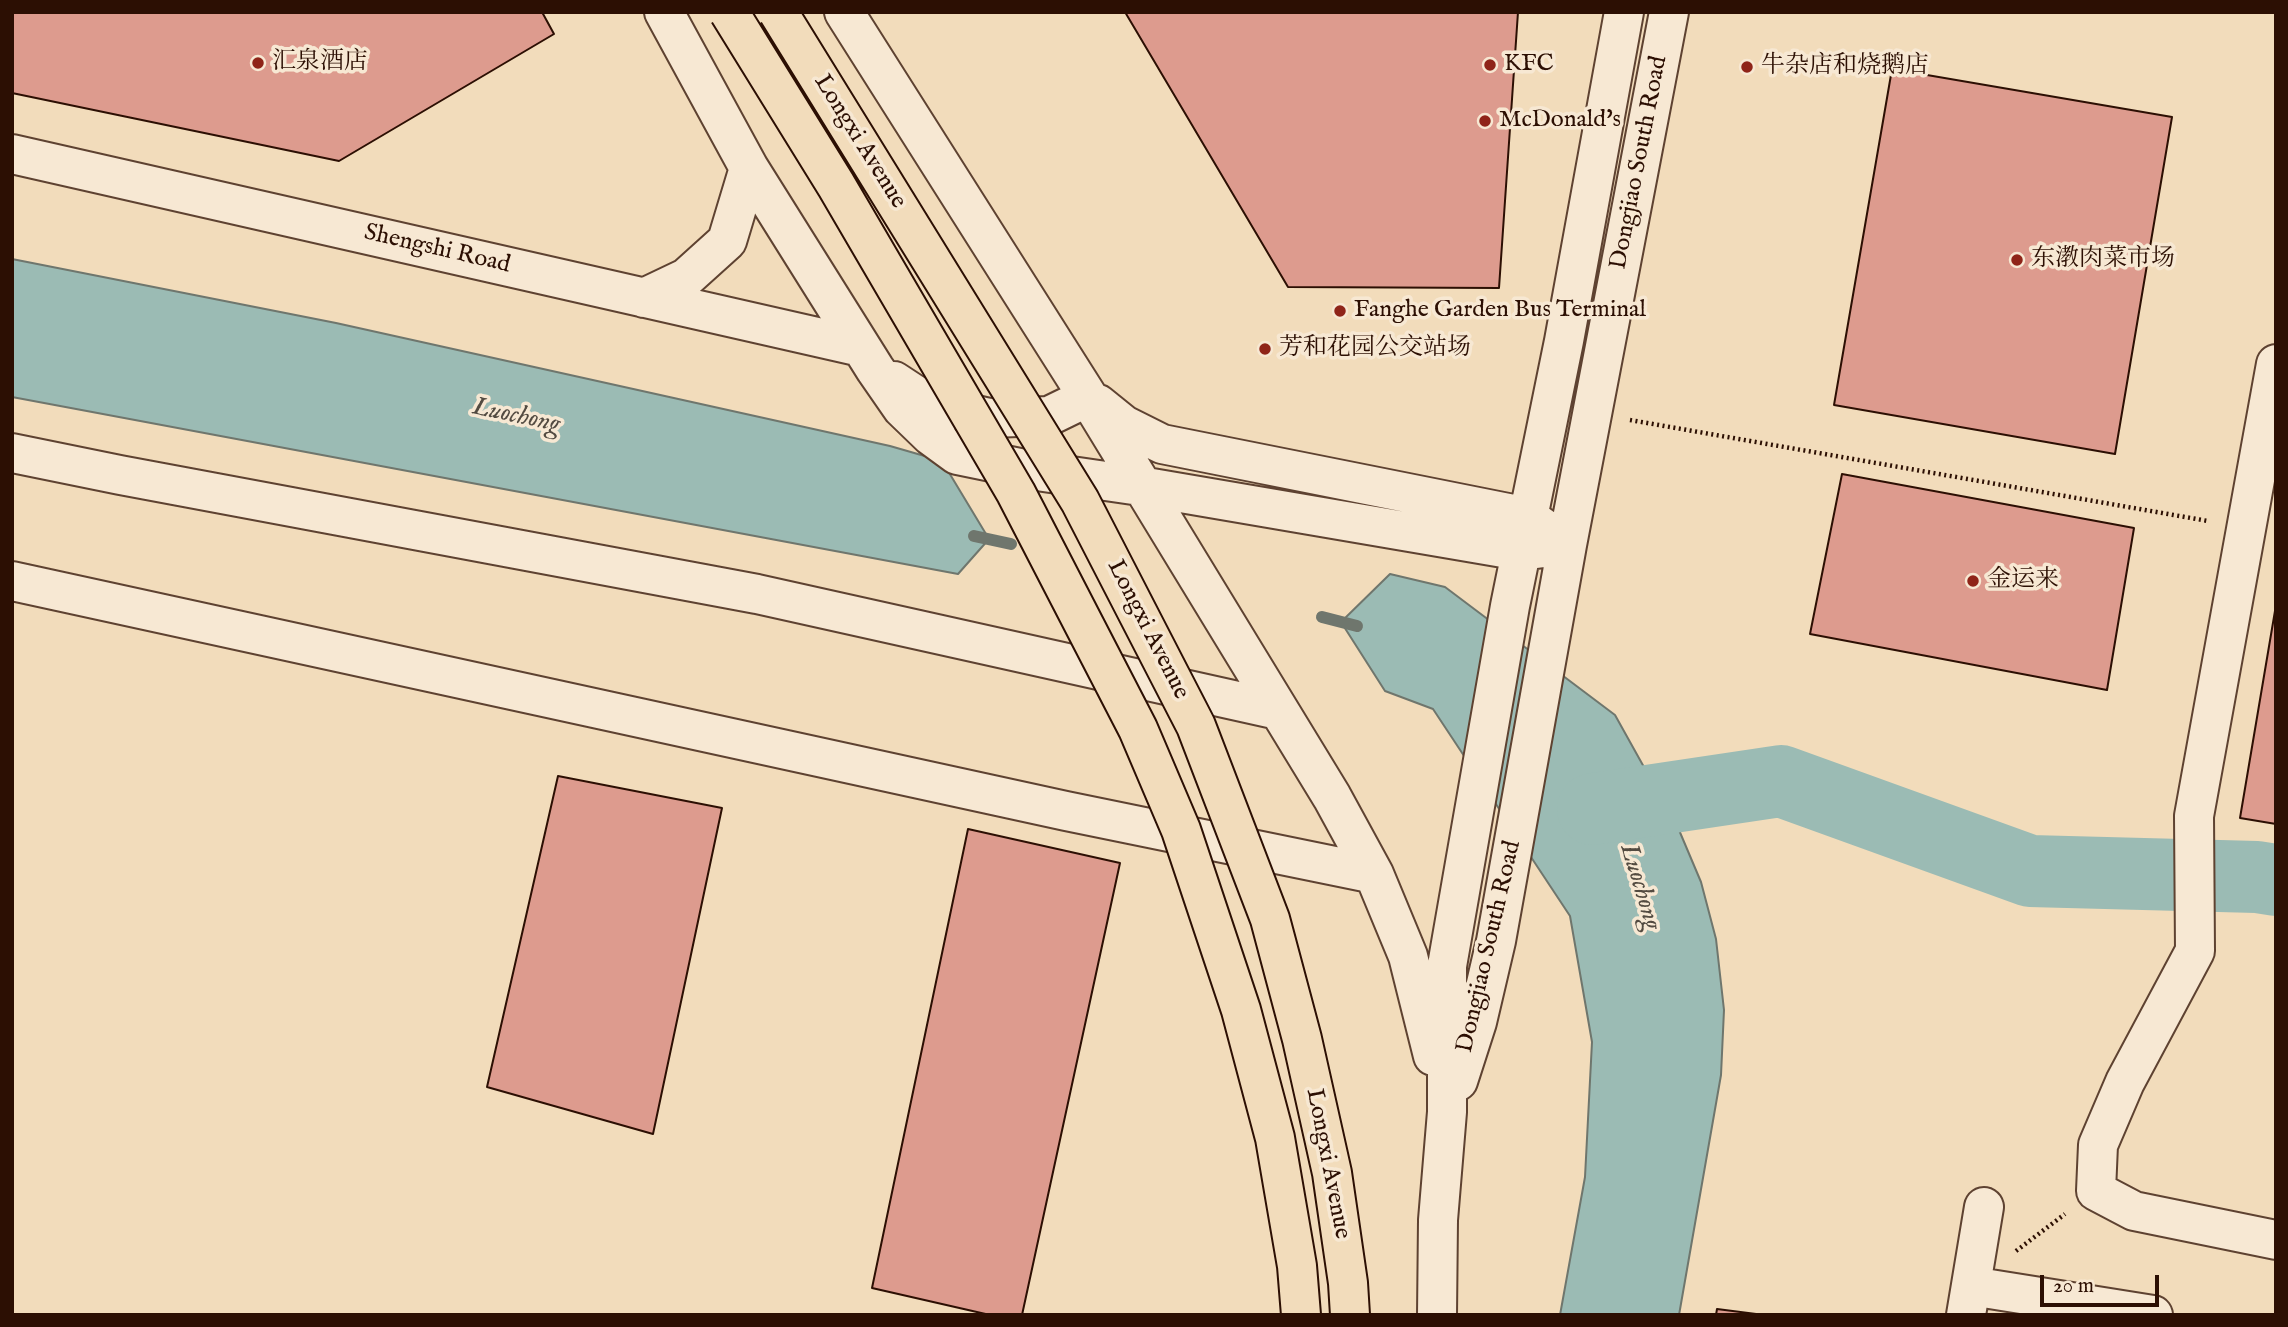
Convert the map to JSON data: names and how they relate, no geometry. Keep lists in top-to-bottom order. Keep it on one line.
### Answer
{"streets":{"main road":["Longxi Avenue"],"street":["Dongjiao South Road","Shengshi Road"]},"water":["Luochong"],"places":["汇泉酒店","KFC","牛杂店和烧鹅店","McDonald's","东漖肉菜市场","Fanghe Garden Bus Terminal","芳和花园公交站场","金运来"],"scale_bar":"20 m"}
